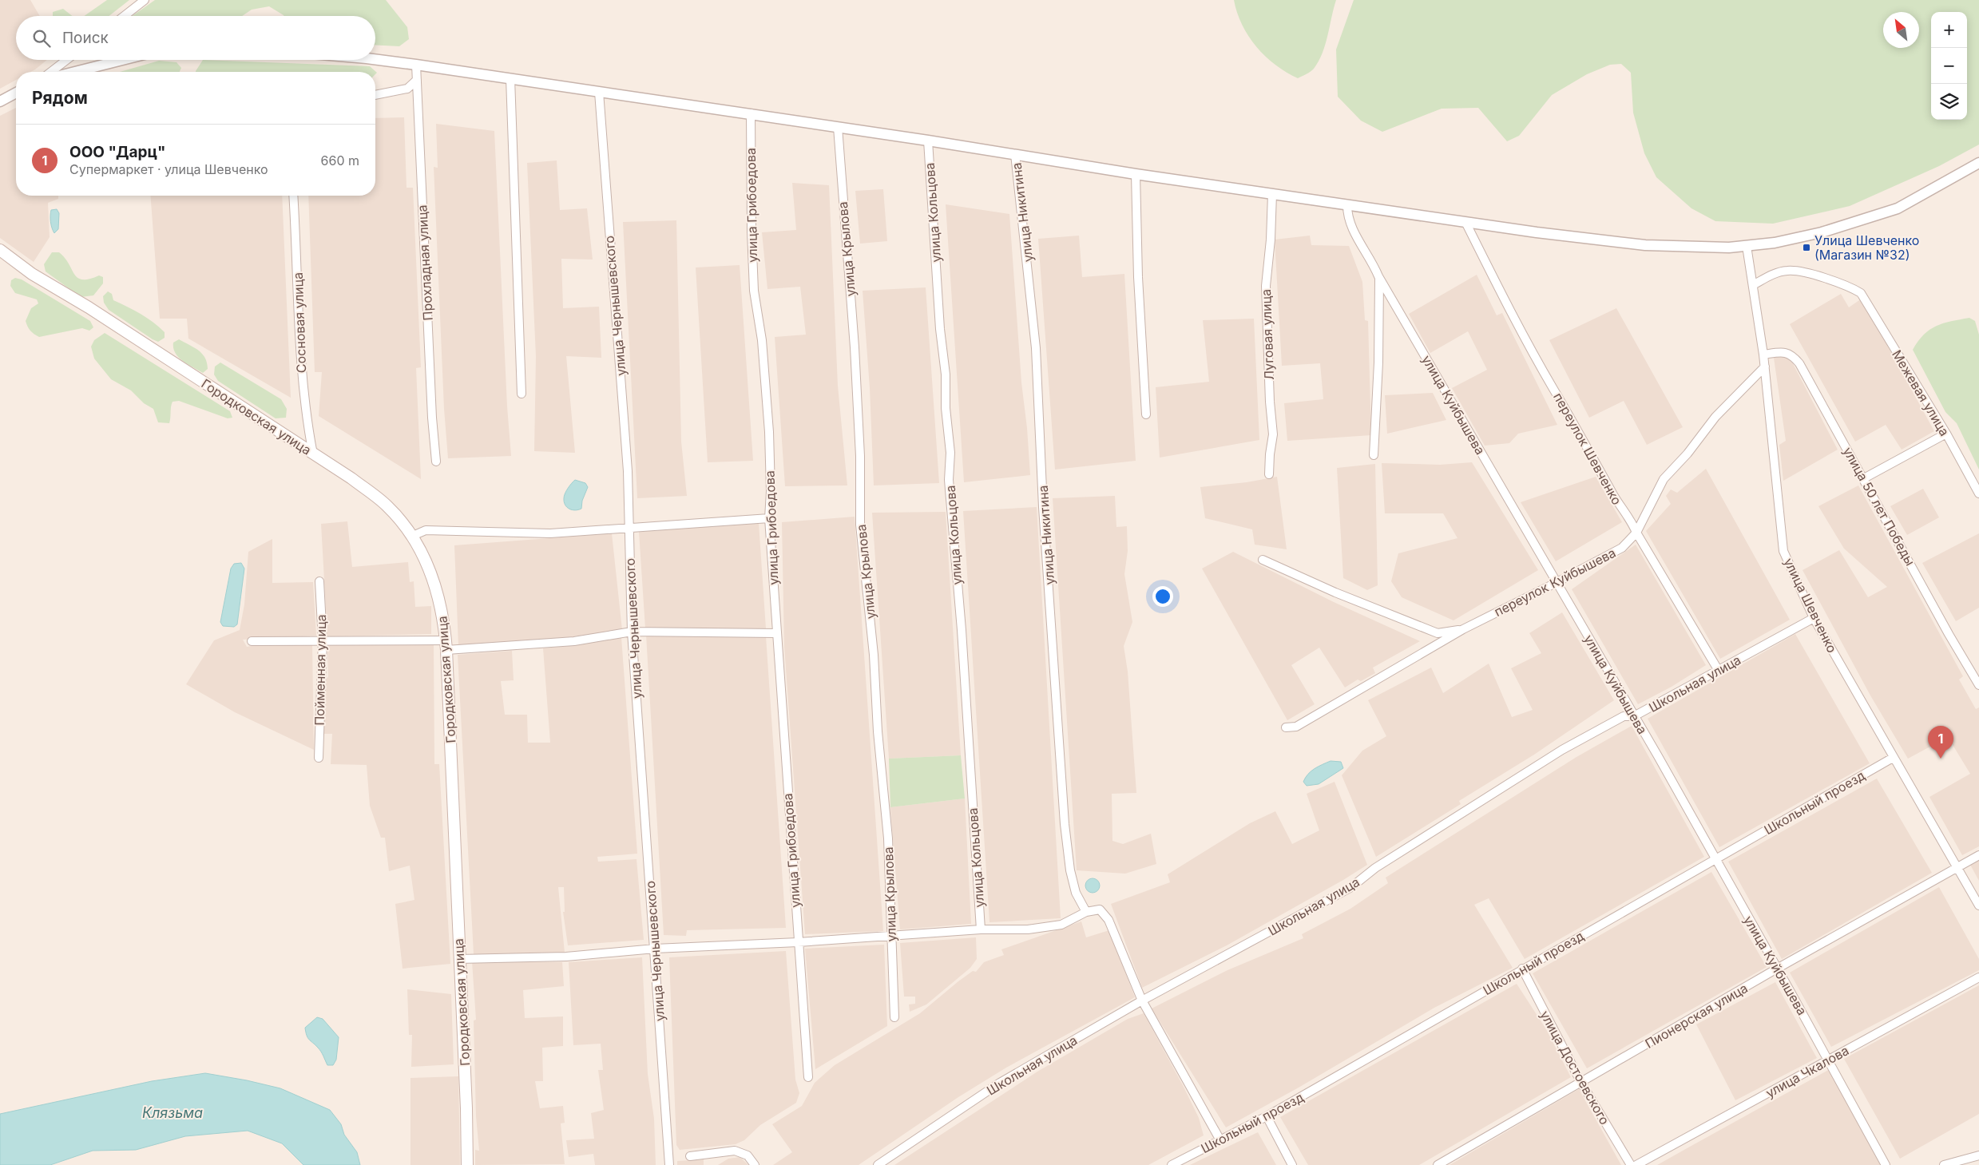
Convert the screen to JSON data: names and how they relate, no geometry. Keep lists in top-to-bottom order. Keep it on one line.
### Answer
{"streets":{"main road":["Городковская улица"],"street":["улица Грибоедова","улица Кольцова","улица Никитина","улица Крылова","Прохладная улица","улица Чернышевского","Сосновая улица","Луговая улица","Межевая улица","улица Куйбышева","переулок Шевченко","улица 50 лет Победы","переулок Куйбышева","улица Шевченко","Пойменная улица","Школьная улица","Школьный проезд","Пионерская улица","улица Достоевского","улица Чкалова"]},"crossings":[["Сосновая улица","Городковская улица"],["Межевая улица","улица Шевченко"],["улица Куйбышева","переулок Куйбышева"],["улица Куйбышева","Школьная улица"],["улица Куйбышева","Школьный проезд"],["улица Куйбышева","Пионерская улица"],["улица Куйбышева","улица Чкалова"],["переулок Шевченко","переулок Куйбышева"],["переулок Шевченко","Школьная улица"],["улица 50 лет Победы","улица Шевченко"],["переулок Куйбышева","улица Шевченко"],["улица Шевченко","Школьная улица"],["улица Шевченко","Школьный проезд"],["улица Шевченко","Пионерская улица"],["Школьный проезд","улица Достоевского"],["Пионерская улица","улица Достоевского"]],"water":["Клязьма"],"places":{"transit":["Улица Шевченко (Магазин №32)"]},"north":"top left","page":{"map_buttons":["+","−"],"search":"Поиск","heading":"Рядом","list":[{"mark":"1","name":"ООО \"Дарц\"","note":"Супермаркет · улица Шевченко","value":"660 m"}],"pins":"1"}}
